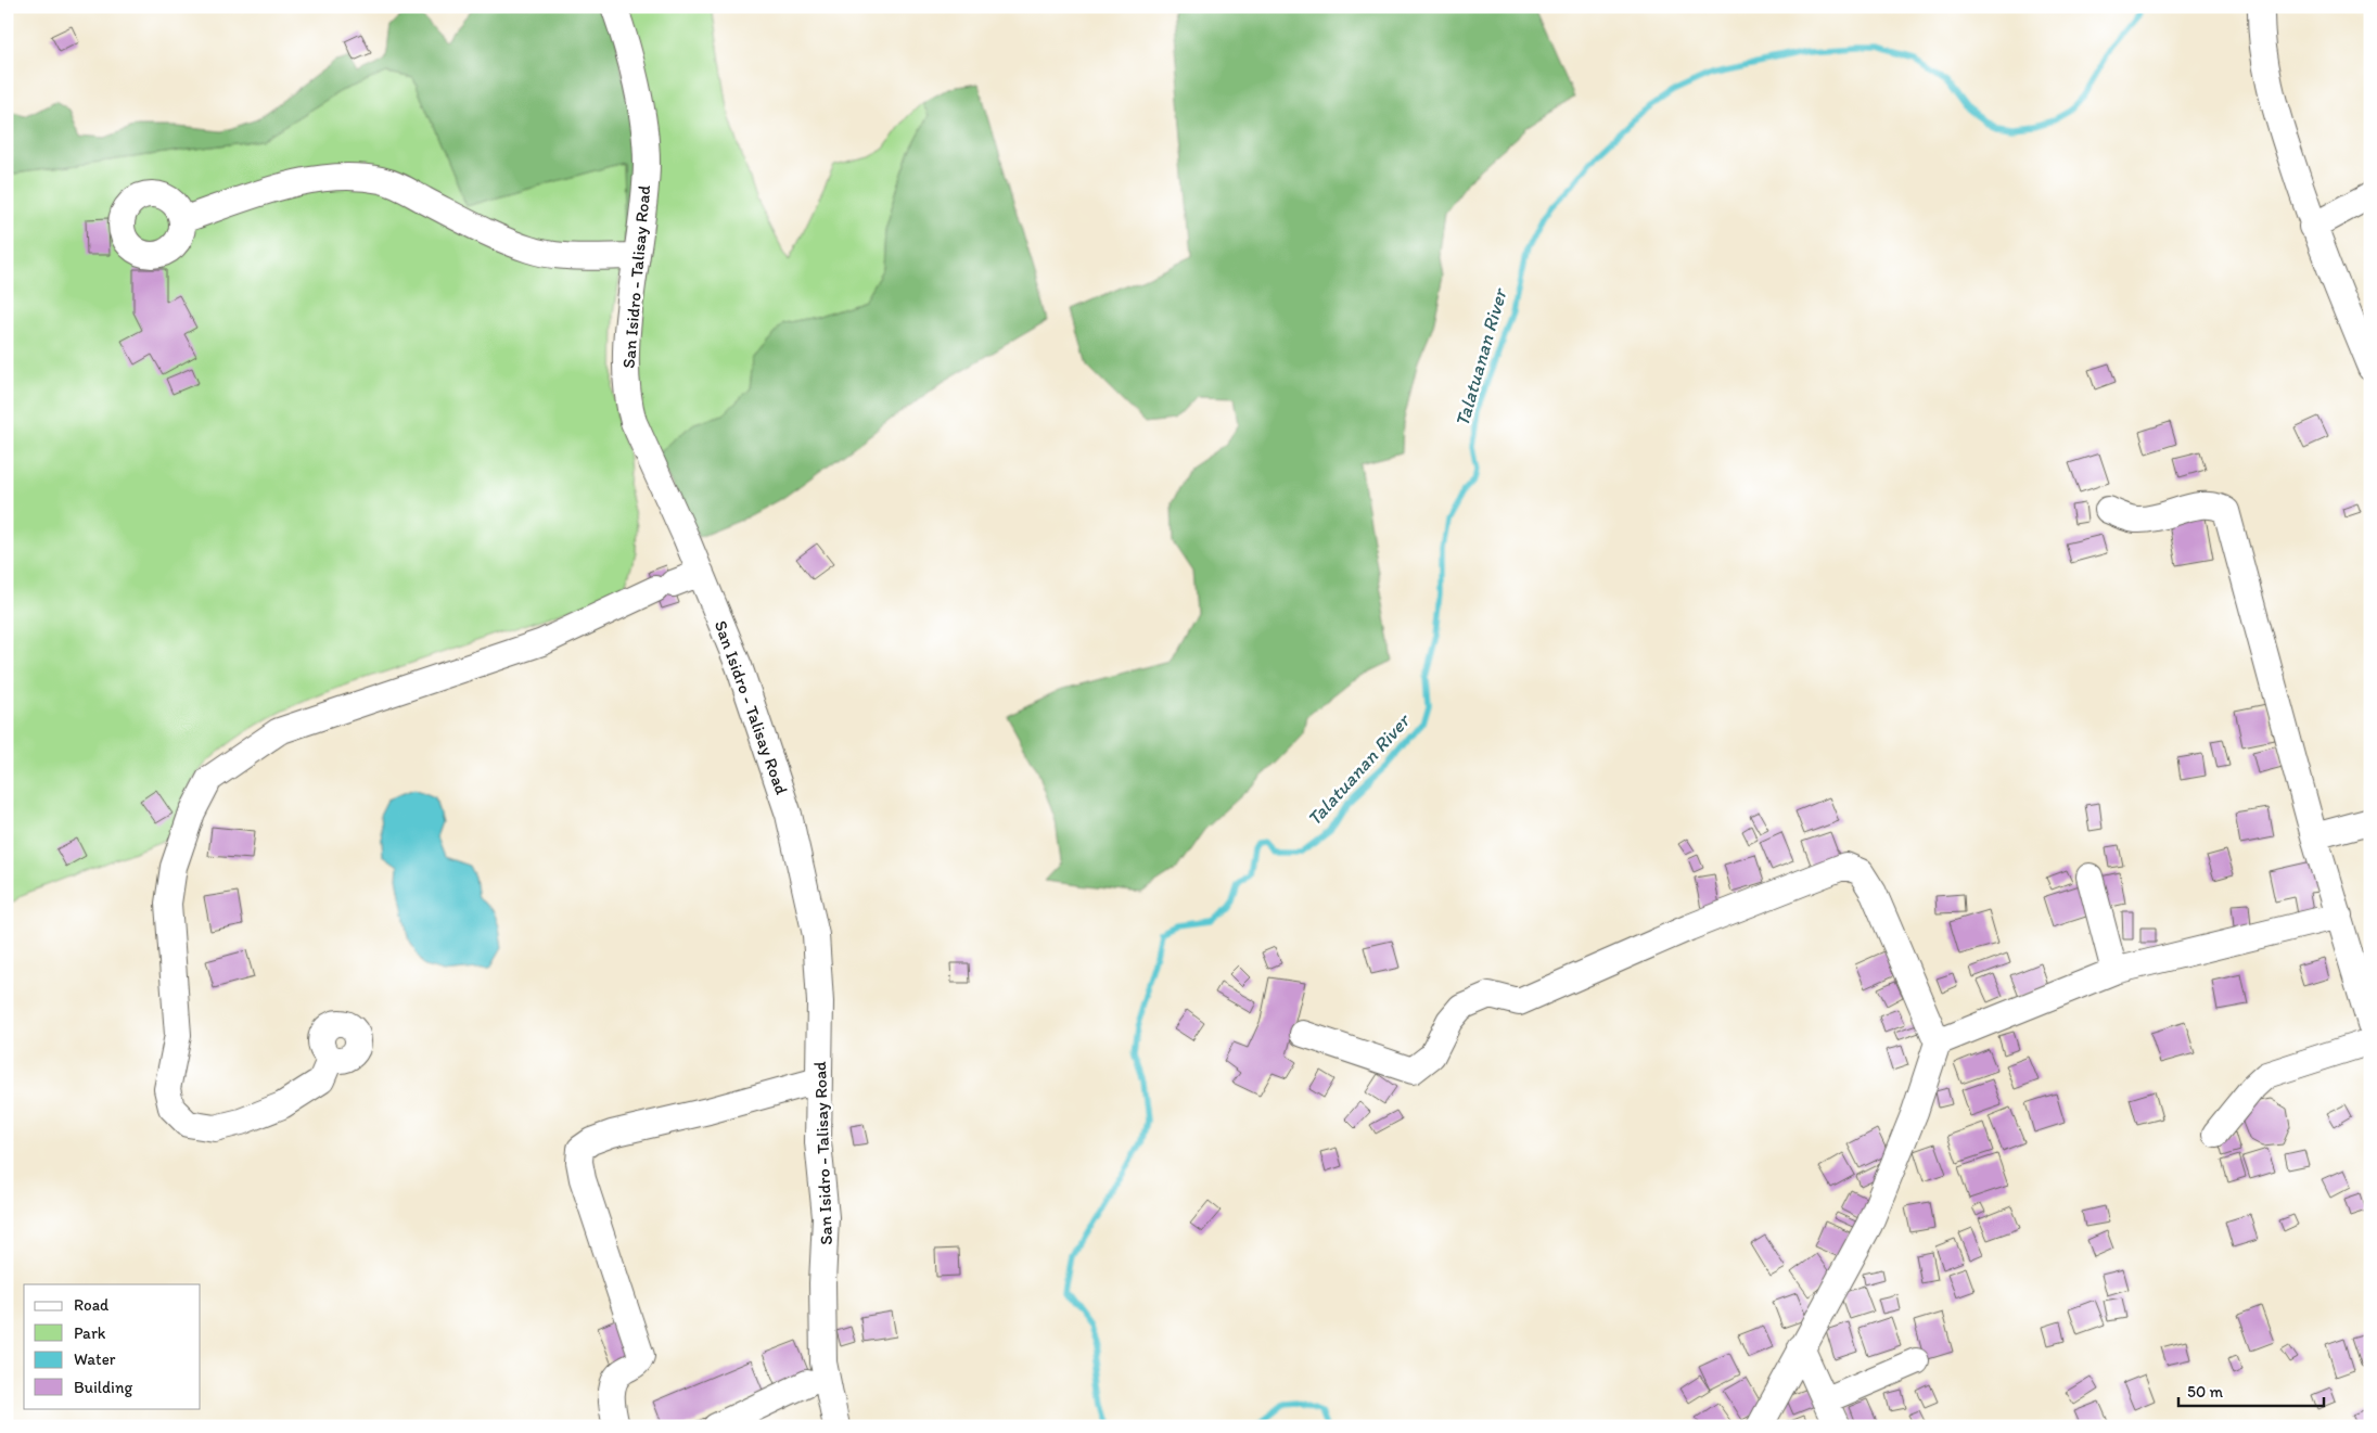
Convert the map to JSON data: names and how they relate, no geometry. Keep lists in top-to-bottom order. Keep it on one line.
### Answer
{"streets":{"street":["San Isidro - Talisay Road"]},"water":["Talatuanan River"],"legend":["Road","Park","Water","Building"],"scale_bar":"50 m"}
